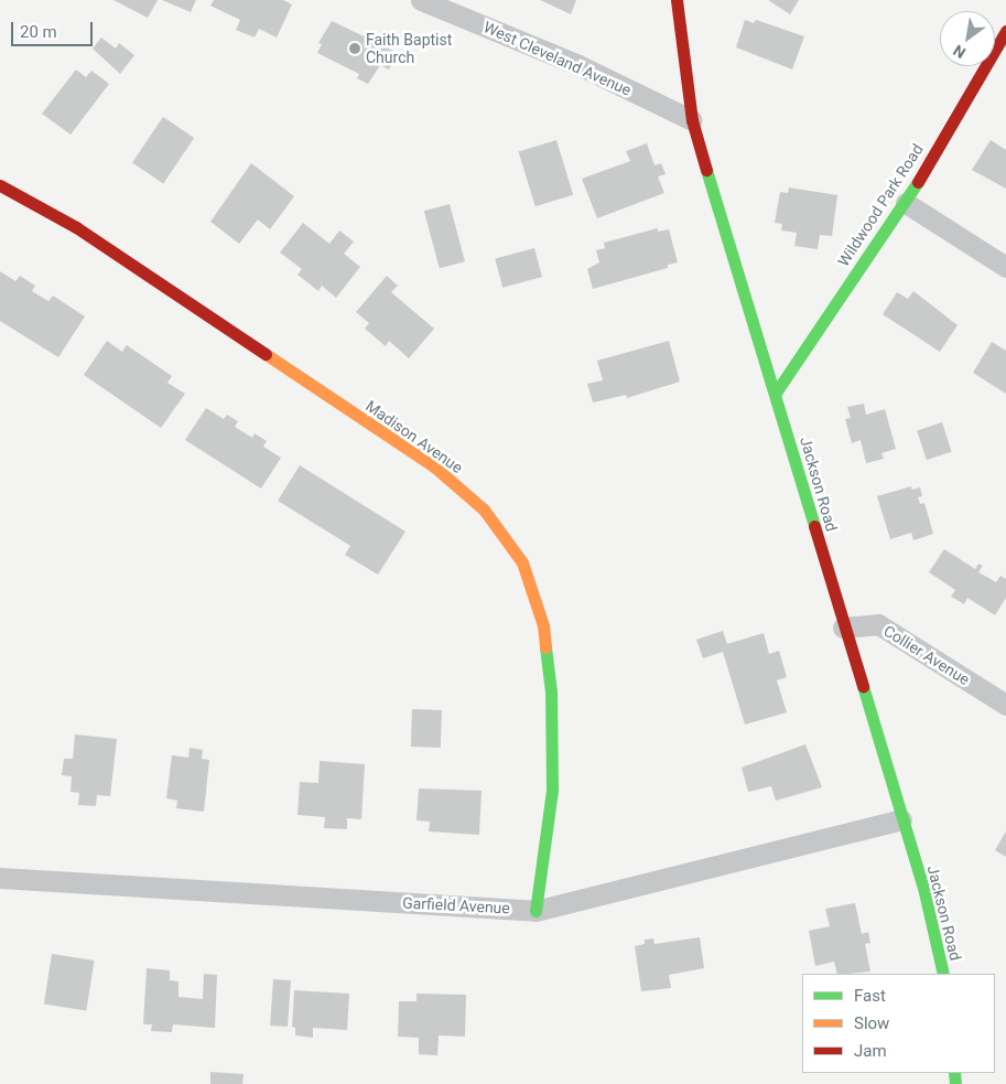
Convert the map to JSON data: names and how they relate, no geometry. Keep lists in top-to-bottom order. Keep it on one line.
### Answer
{"streets":{"street":["West Cleveland Avenue","Wildwood Park Road","Madison Avenue","Jackson Road","Collier Avenue","Garfield Avenue"]},"crossings":[["West Cleveland Avenue","Jackson Road"],["Wildwood Park Road","Jackson Road"],["Madison Avenue","Garfield Avenue"],["Jackson Road","Collier Avenue"],["Jackson Road","Garfield Avenue"]],"places":["Faith Baptist Church"],"legend":["Fast","Slow","Jam"],"scale_bar":"20 m","north":"bottom left"}
